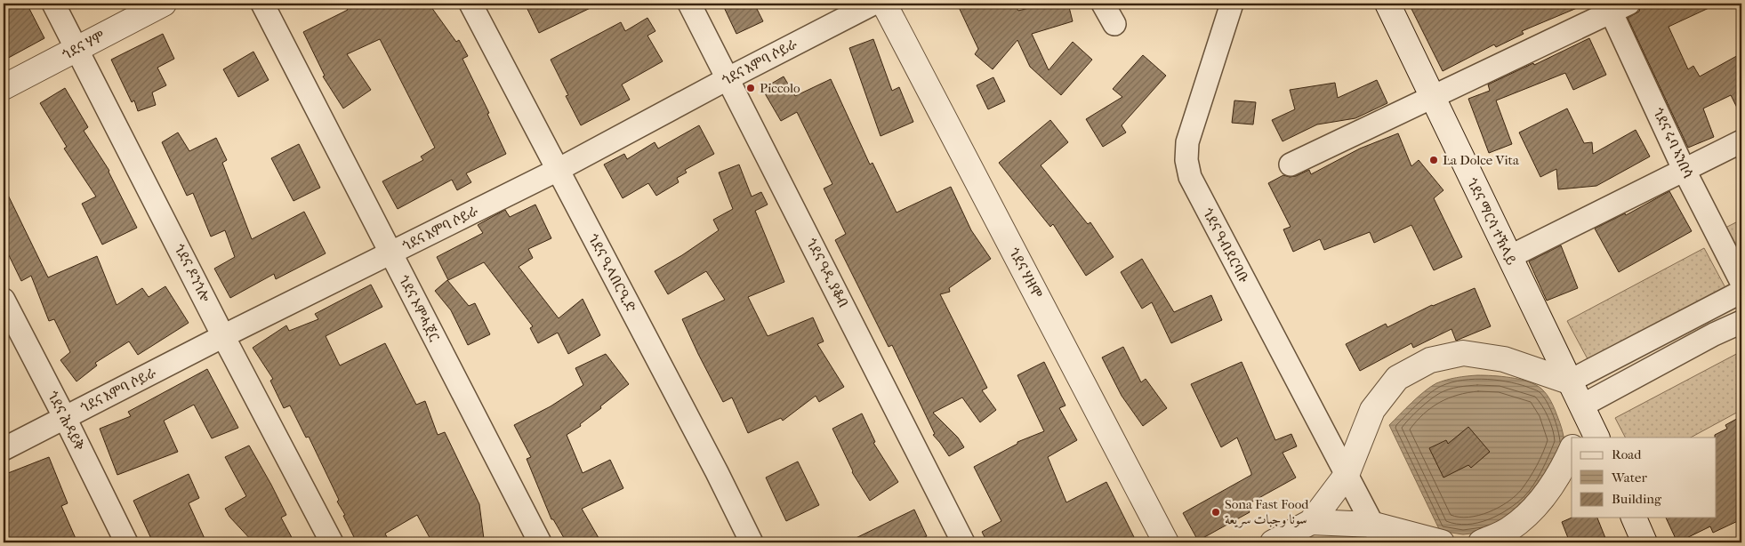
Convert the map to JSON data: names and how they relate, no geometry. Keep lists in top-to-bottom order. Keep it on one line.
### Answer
{"streets":{"street":["ጎደና ሃም","ጎደና እምባ ሶይራ","ጎደና ሩባ ኣንበሳ","ጎደና ማርሳ ተኽላይ","ጎደና ዓብደርባቡ","ጎደና ዶንጎሎ","ጎደና ዒላበርዒድ","ጎደና ዓዲ ያቆብ","ጎደና ሃዘሞ","ጎደና ኦምሓጀር","ጎደና ሕዳይቅ"]},"crossings":[["ጎደና ሃም","ጎደና ዶንጎሎ"],["ጎደና እምባ ሶይራ","ጎደና ዶንጎሎ"],["ጎደና እምባ ሶይራ","ጎደና ዒላበርዒድ"],["ጎደና እምባ ሶይራ","ጎደና ዓዲ ያቆብ"],["ጎደና እምባ ሶይራ","ጎደና ኦምሓጀር"],["ጎደና እምባ ሶይራ","ጎደና ሕዳይቅ"]],"places":["Piccolo","La Dolce Vita","Sona Fast Food سونا وجبات سريعة"],"legend":["Road","Water","Building"]}
